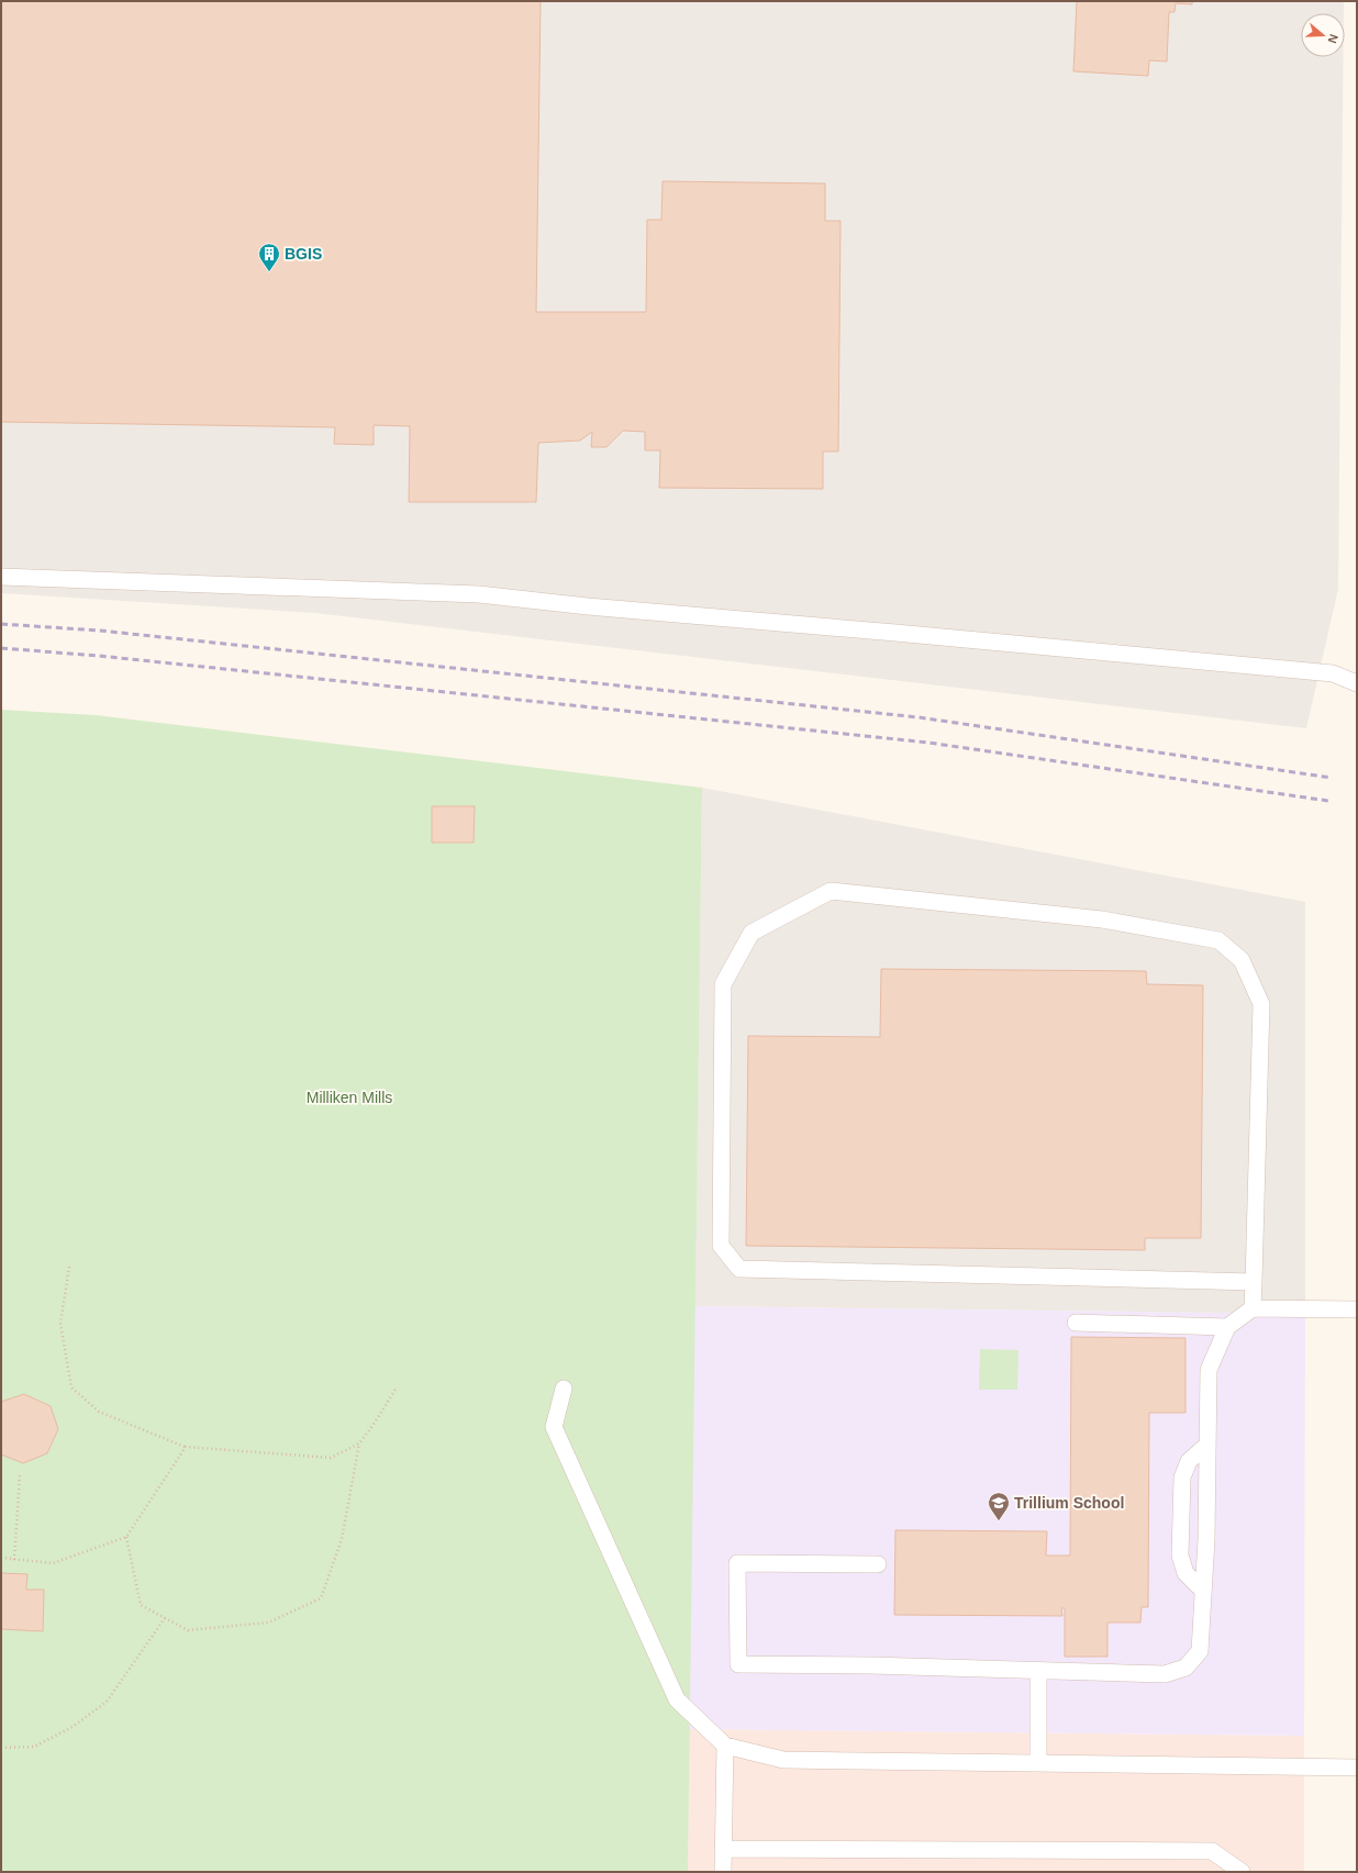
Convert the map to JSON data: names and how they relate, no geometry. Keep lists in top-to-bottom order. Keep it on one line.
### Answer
{"parks":["Milliken Mills"],"places":{"building":["BGIS"],"school or university":["Trillium School"]},"north":"right"}
